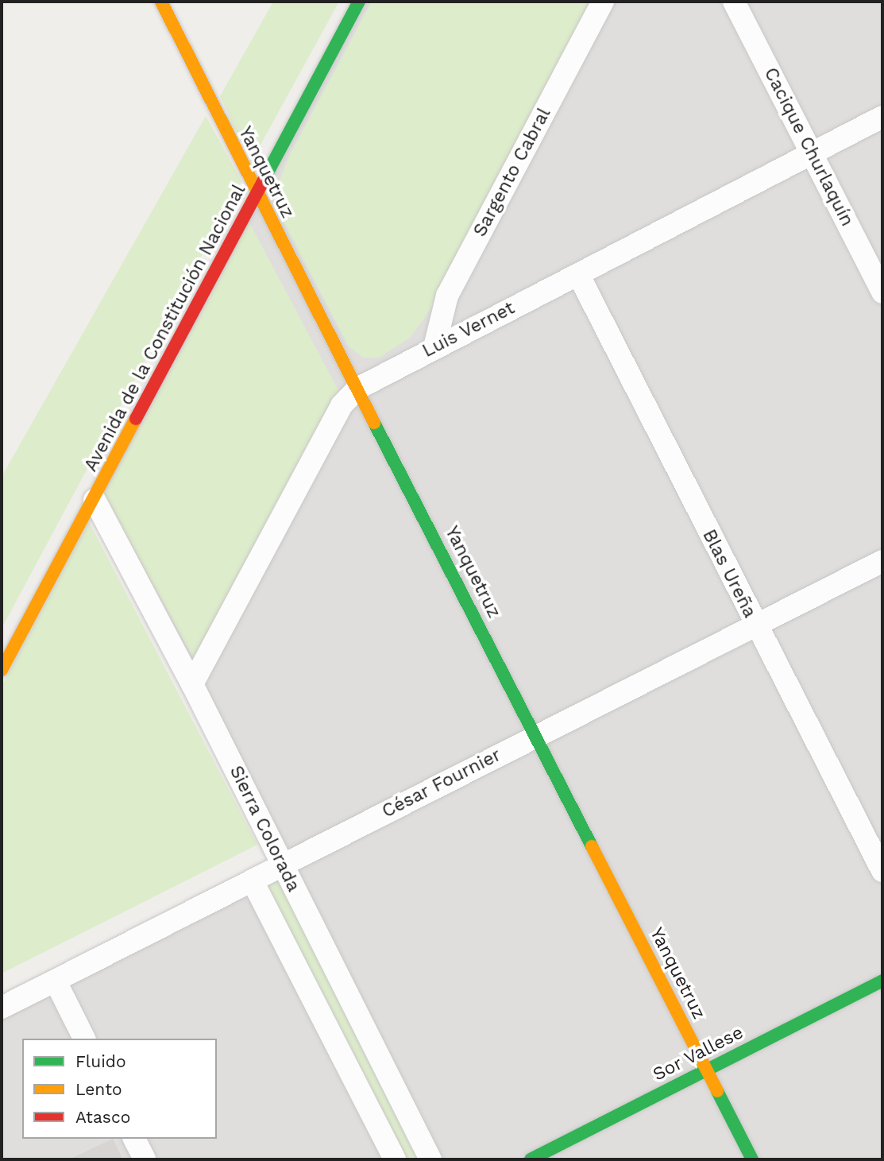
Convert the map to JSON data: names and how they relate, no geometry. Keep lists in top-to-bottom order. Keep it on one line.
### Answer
{"streets":{"street":["Cacique Churlaquín","Yanquetruz","Sargento Cabral","Avenida de la Constitución Nacional","Luis Vernet","Blas Ureña","César Fournier","Sierra Colorada","Sor Vallese"]},"crossings":[["Cacique Churlaquín","Luis Vernet"],["Yanquetruz","Avenida de la Constitución Nacional"],["Yanquetruz","Luis Vernet"],["Yanquetruz","César Fournier"],["Yanquetruz","Sor Vallese"],["Sargento Cabral","Luis Vernet"],["Avenida de la Constitución Nacional","Sierra Colorada"],["Luis Vernet","Blas Ureña"],["Luis Vernet","Sierra Colorada"],["Blas Ureña","César Fournier"],["César Fournier","Sierra Colorada"]],"legend":["Fluido","Lento","Atasco"]}
